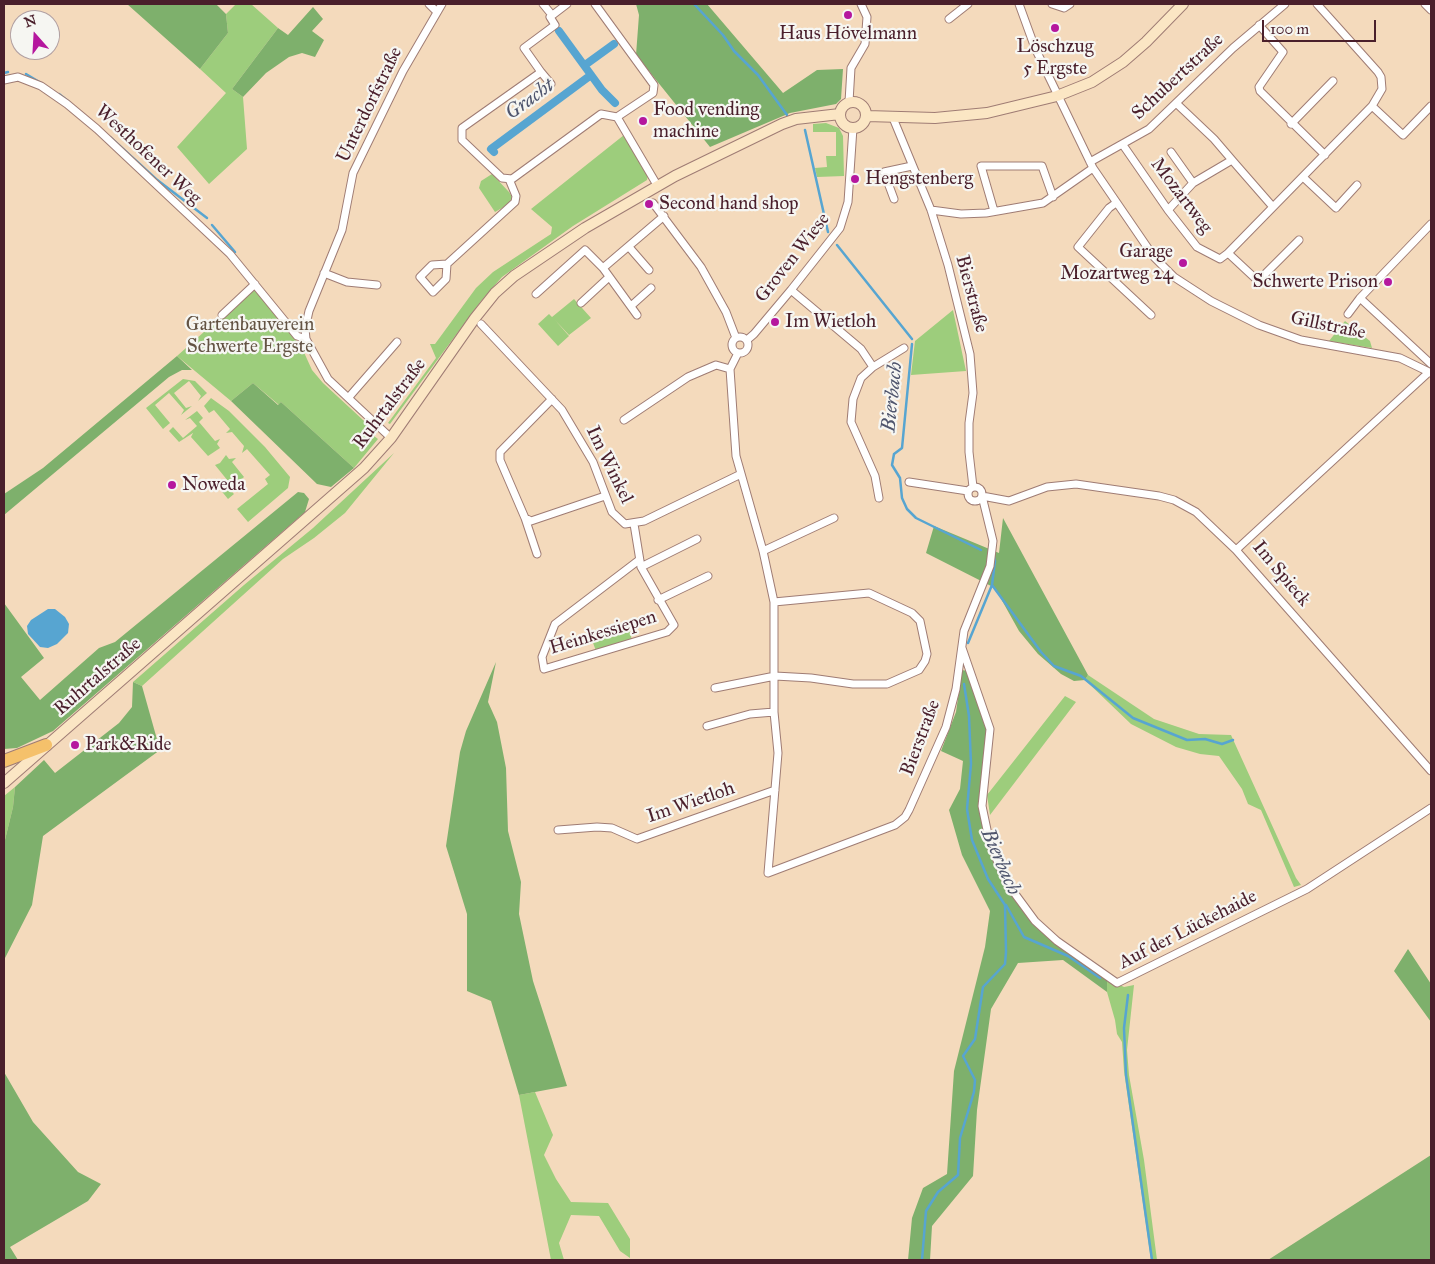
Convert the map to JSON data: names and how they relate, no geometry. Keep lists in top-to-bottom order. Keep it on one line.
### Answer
{"streets":{"main road":["Ruhrtalstraße"],"street":["Schubertstraße","Unterdorfstraße","Westhofener Weg","Mozartweg","Groven Wiese","Bierstraße","Gillstraße","Im Winkel","Im Spieck","Heinkessiepen","Im Wietloh","Auf der Lückehaide"]},"crossings":[["Schubertstraße","Mozartweg"],["Schubertstraße","Bierstraße"],["Schubertstraße","Gillstraße"],["Unterdorfstraße","Westhofener Weg"],["Groven Wiese","Ruhrtalstraße"],["Bierstraße","Im Wietloh"],["Bierstraße","Auf der Lückehaide"],["Gillstraße","Im Spieck"]],"water":["Gracht","Bierbach"],"parks":["Gartenbauverein Schwerte Ergste"],"places":["Haus Hövelmann","Löschzug 5 Ergste","Food vending machine","Hengstenberg","Second hand shop","Garage Mozartweg 24","Schwerte Prison","Im Wietloh","Noweda","Park&Ride"],"scale_bar":"100 m","north":"top"}
